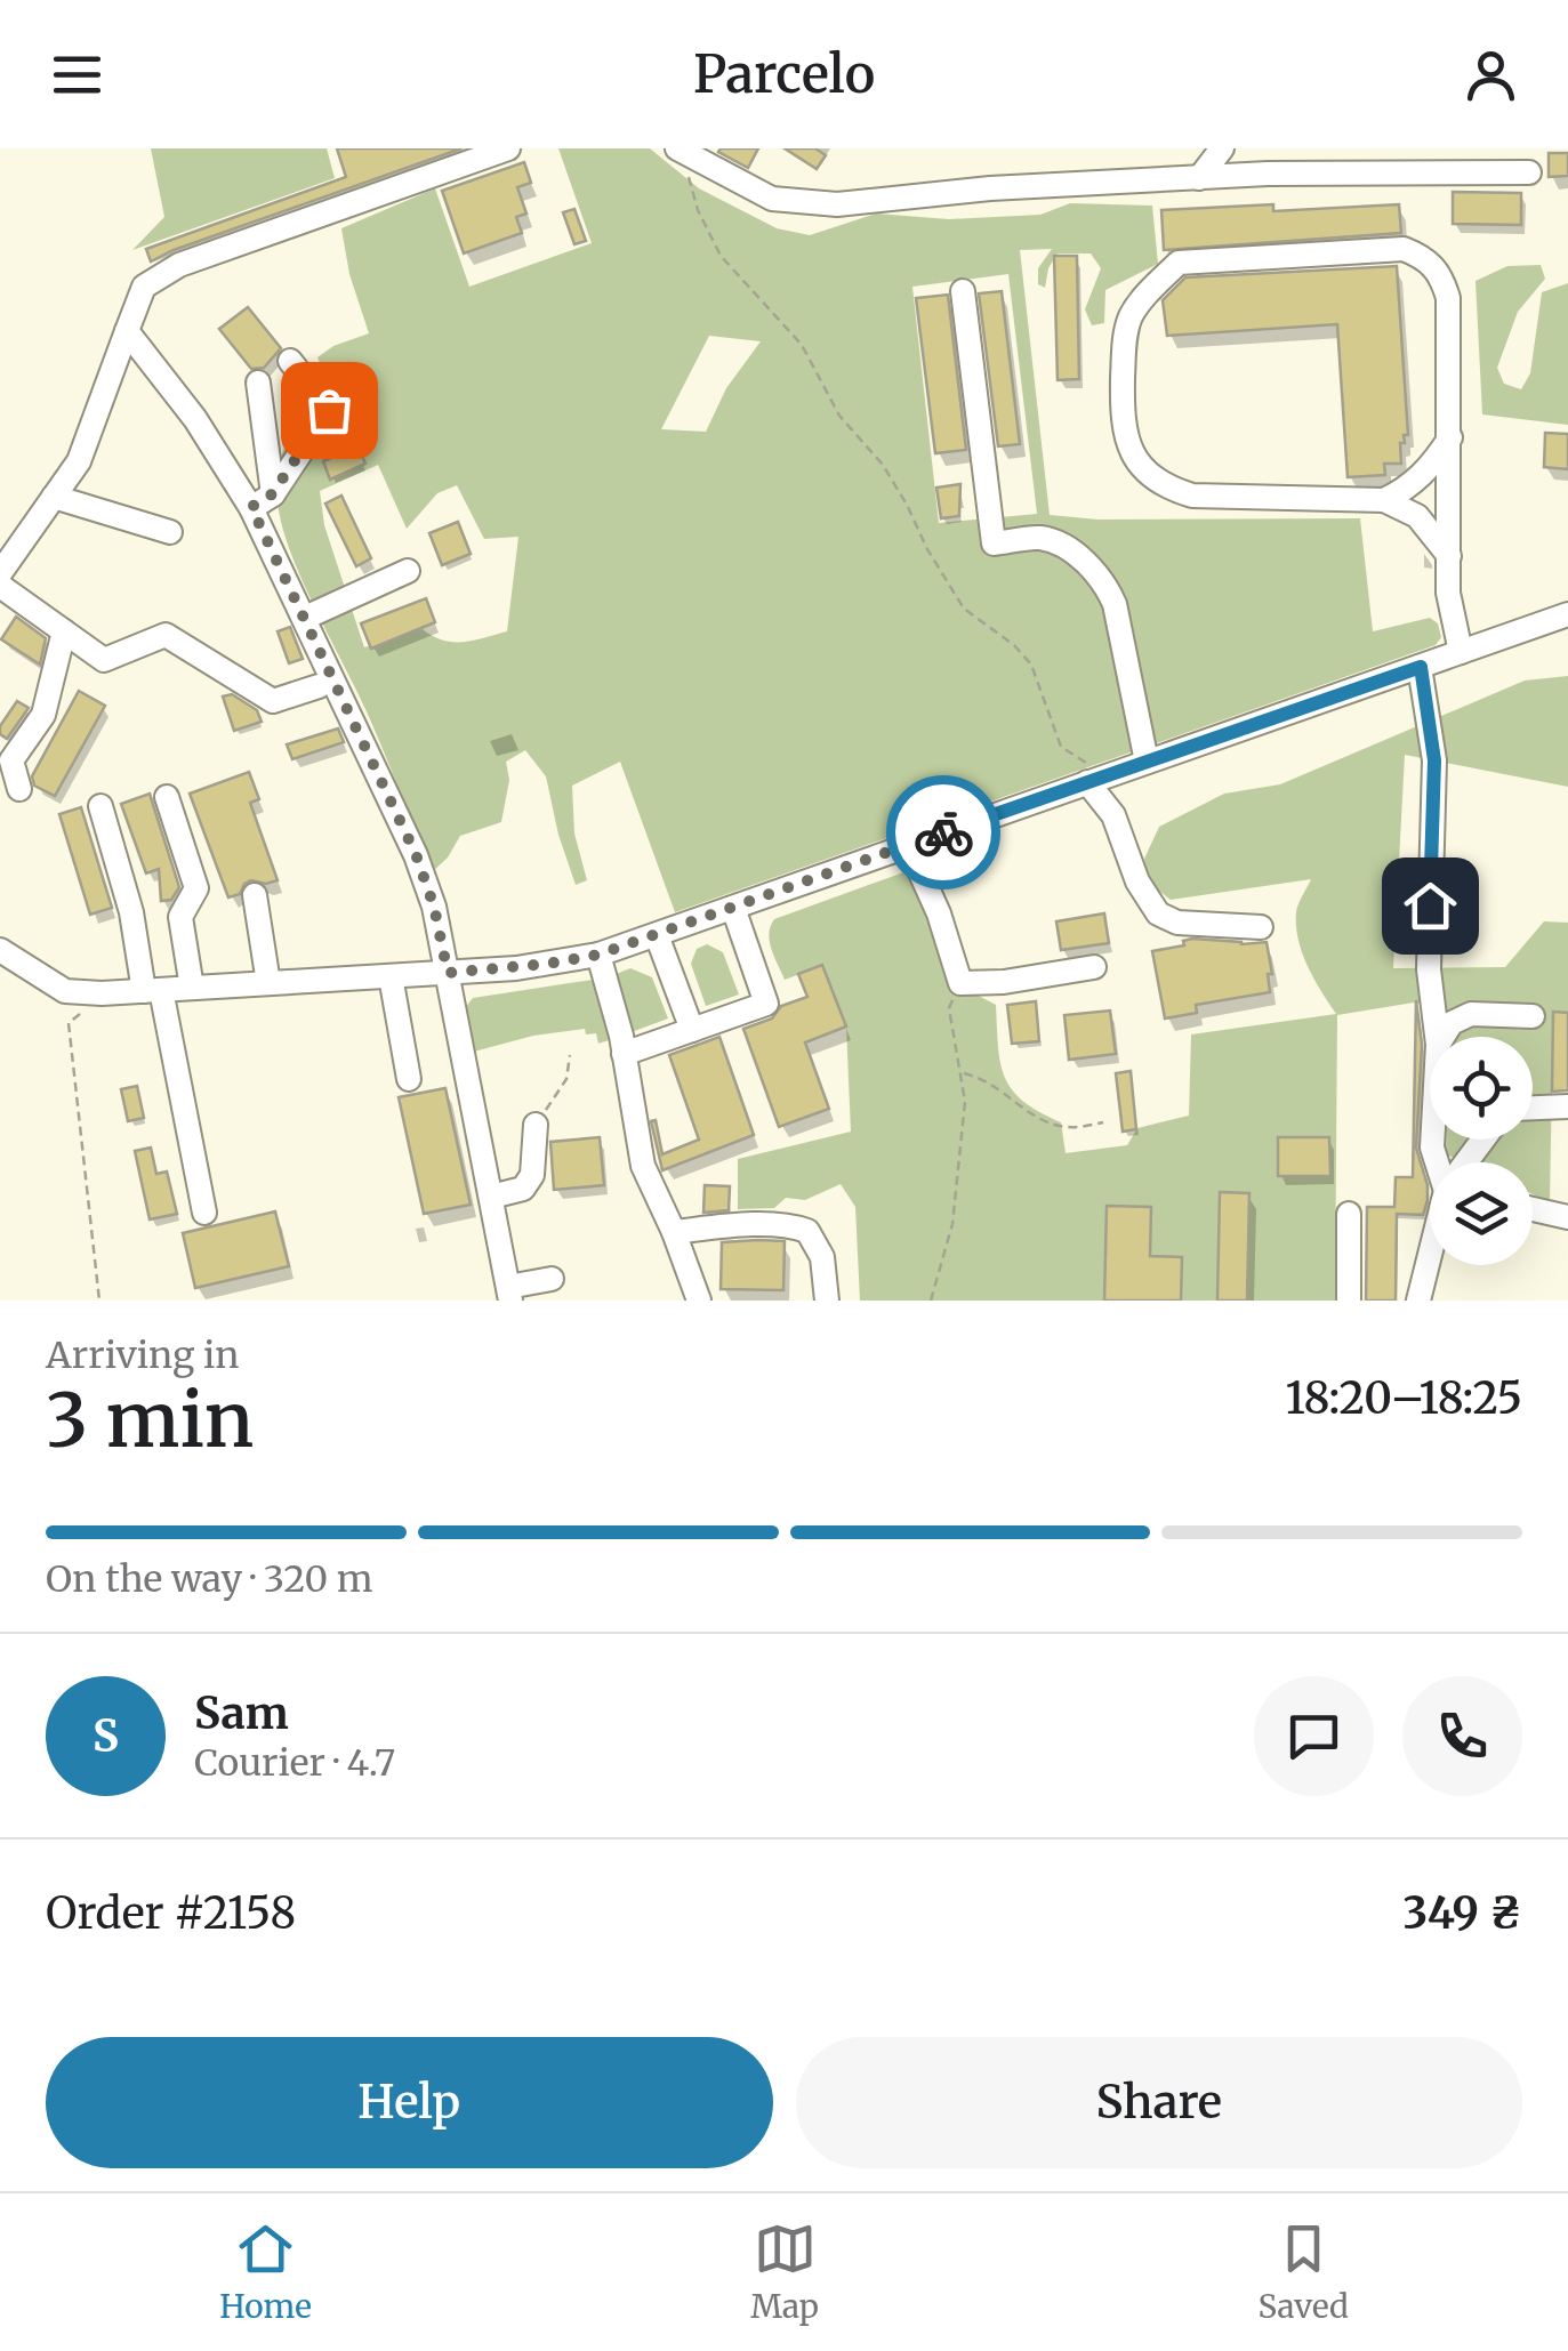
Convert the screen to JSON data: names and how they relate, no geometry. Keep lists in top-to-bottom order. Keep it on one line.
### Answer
{"page":{"header":"Parcelo","heading":["3 min","Arriving in","18:20–18:25"],"panel":["Sam","Courier · 4.7","Order #2158","349 ₴"],"bar":"On the way · 320 m","round":"S","buttons":["Help","Share"],"tabs":["Home","Map","Saved"]}}
